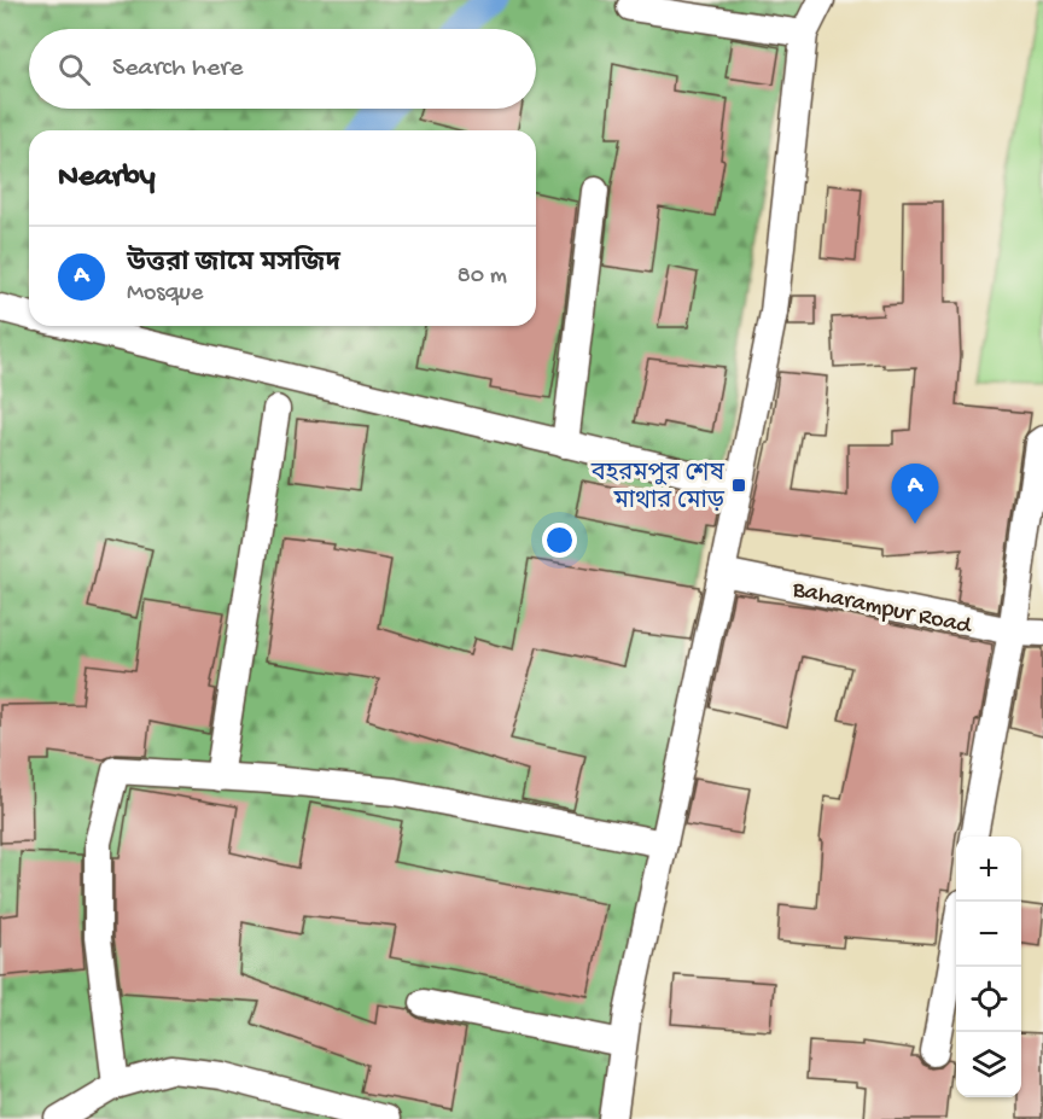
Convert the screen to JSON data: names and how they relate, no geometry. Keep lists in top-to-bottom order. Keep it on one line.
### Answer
{"streets":{"street":["Baharampur Road"]},"places":{"transit":["বহরমপুর শেষ মাথার মোড়"]},"page":{"search":"Search here","heading":"Nearby","list":[{"mark":"A","name":"উত্তরা জামে মসজিদ","note":"Mosque","value":"80 m"}],"pins":"A","map_buttons":["+","−"]}}
